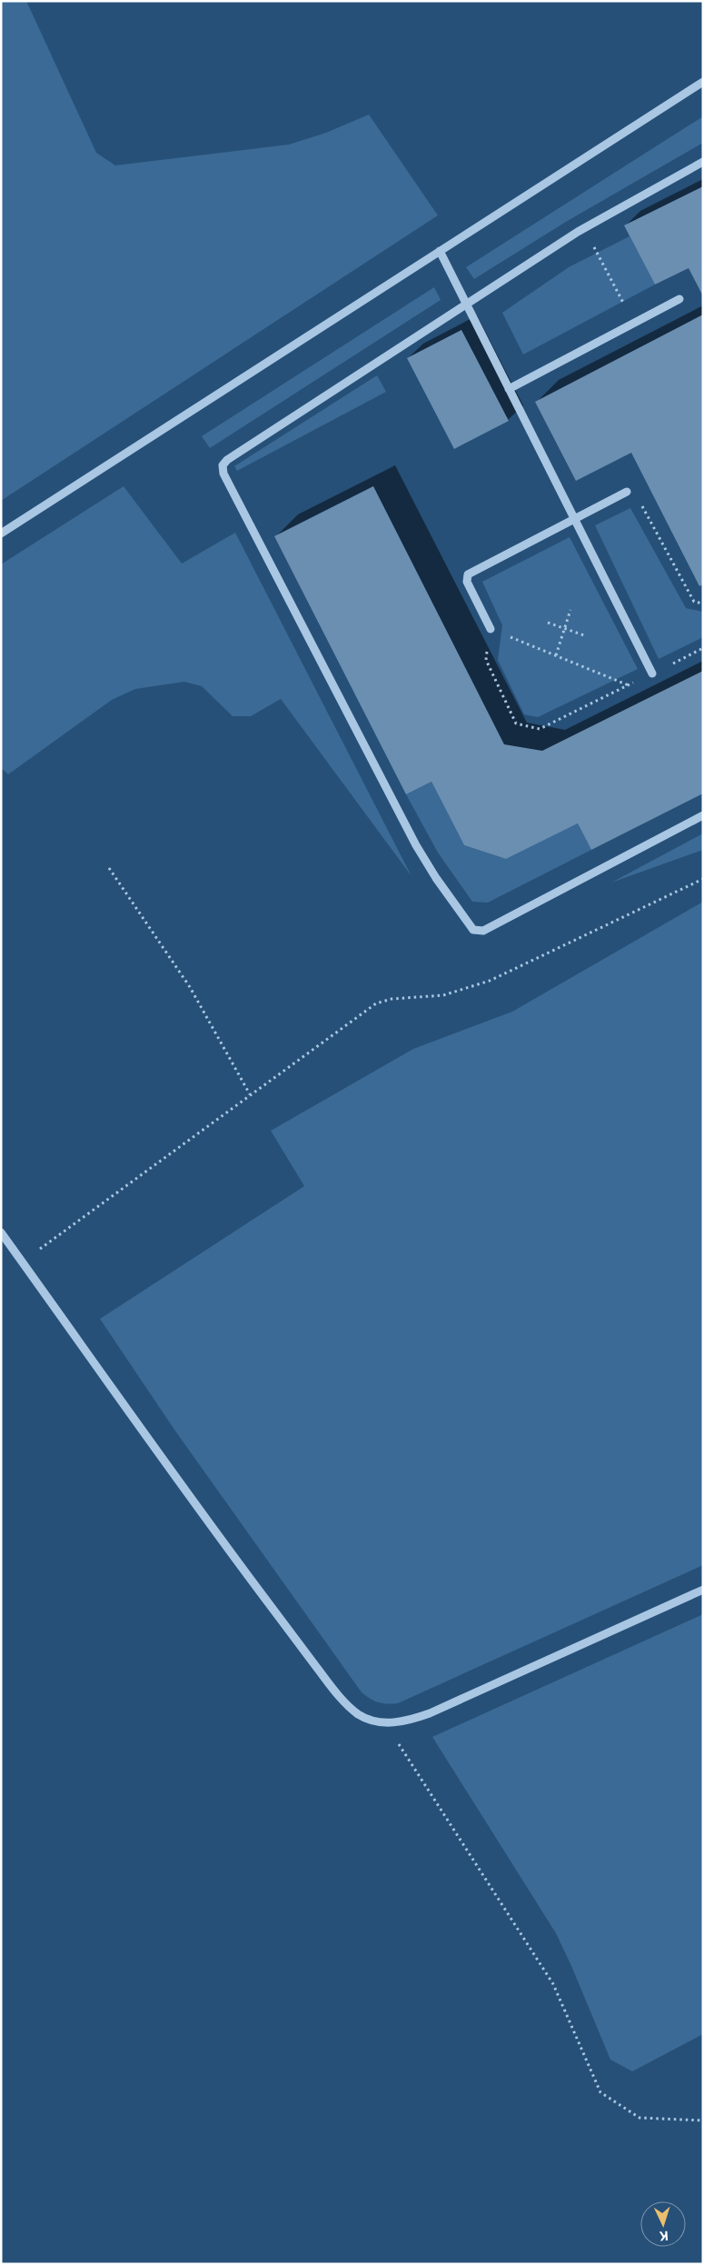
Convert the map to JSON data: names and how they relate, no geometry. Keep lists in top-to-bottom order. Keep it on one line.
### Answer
{"north":"bottom"}
